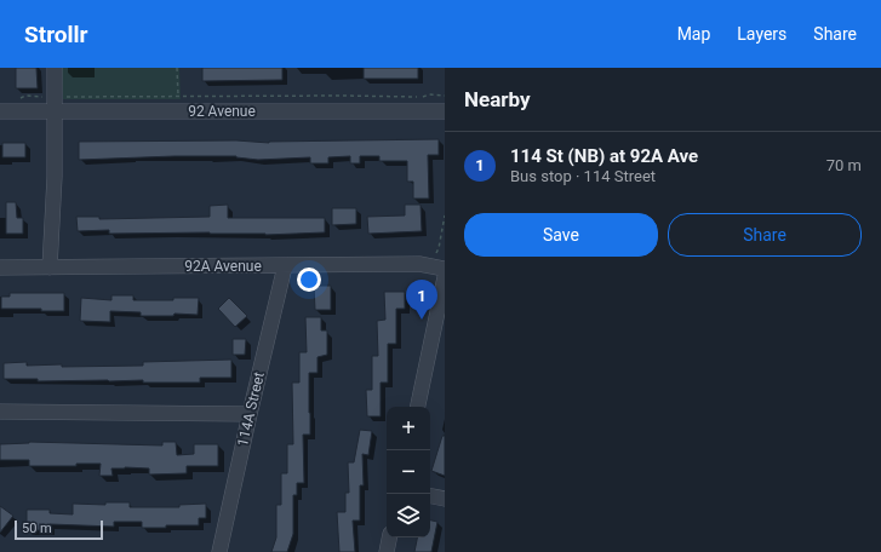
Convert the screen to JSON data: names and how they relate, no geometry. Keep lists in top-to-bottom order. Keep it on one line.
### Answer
{"streets":{"street":["92 Avenue","92A Avenue","114A Street"]},"crossings":[["92A Avenue","114A Street"]],"scale_bar":"50 m","page":{"header":"Strollr","nav":["Map","Layers","Share"],"heading":"Nearby","list":[{"mark":"1","name":"114 St (NB) at 92A Ave","note":"Bus stop · 114 Street","value":"70 m"}],"buttons":["Save","Share"],"pins":"1","map_buttons":["+","−"],"scale":"50 m"}}
